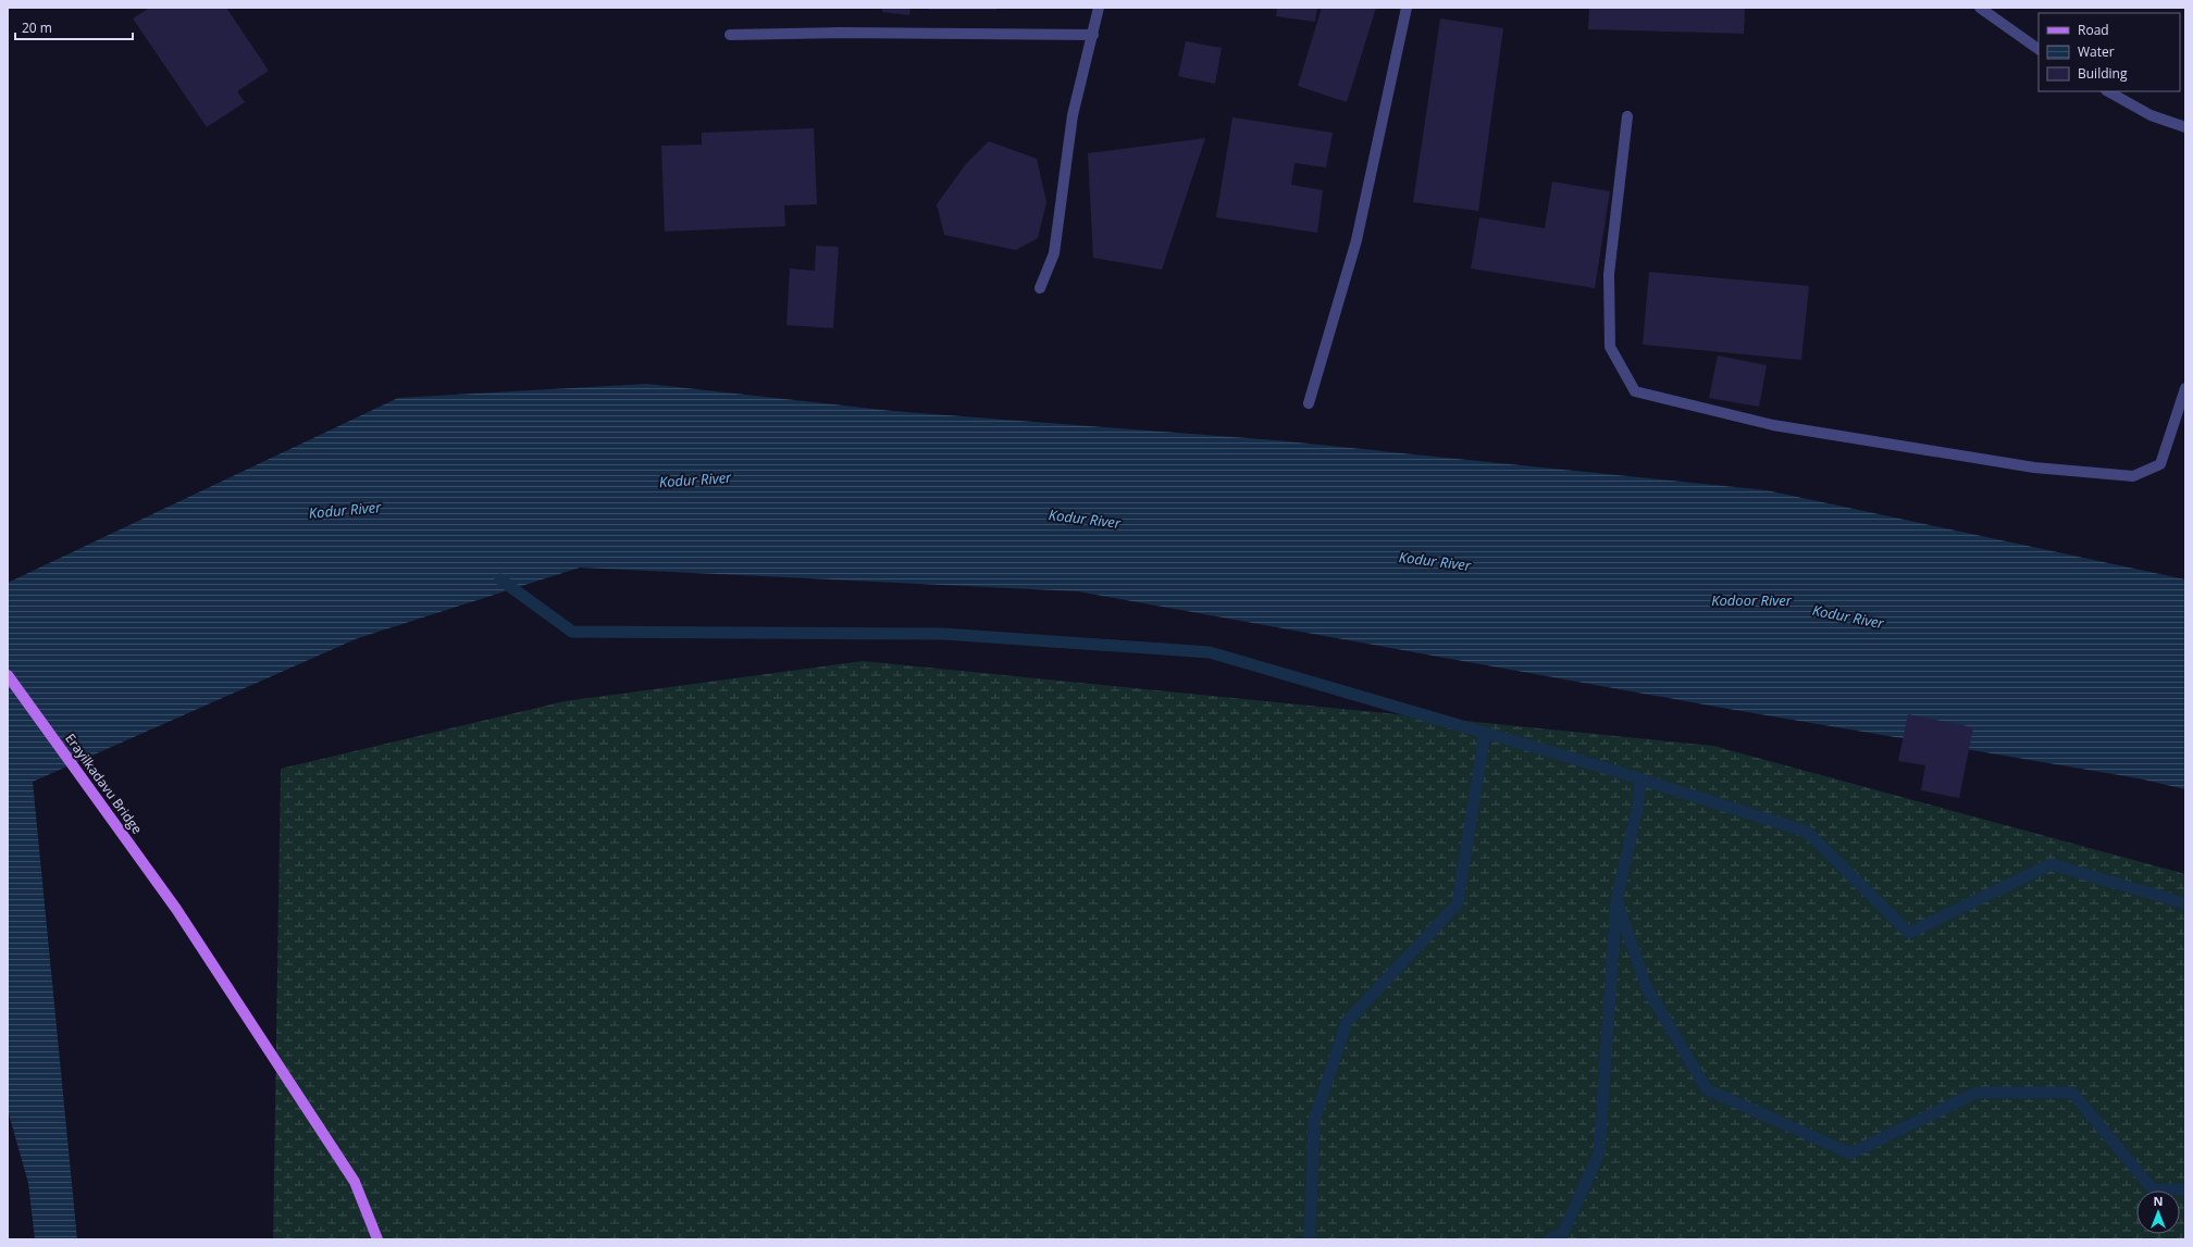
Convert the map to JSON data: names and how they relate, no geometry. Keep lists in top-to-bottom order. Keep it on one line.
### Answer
{"streets":{"main road":["Erayilkadavu Bridge"]},"water":["Kodur River","Kodoor River"],"legend":["Road","Water","Building"],"scale_bar":"20 m","north":"top"}
